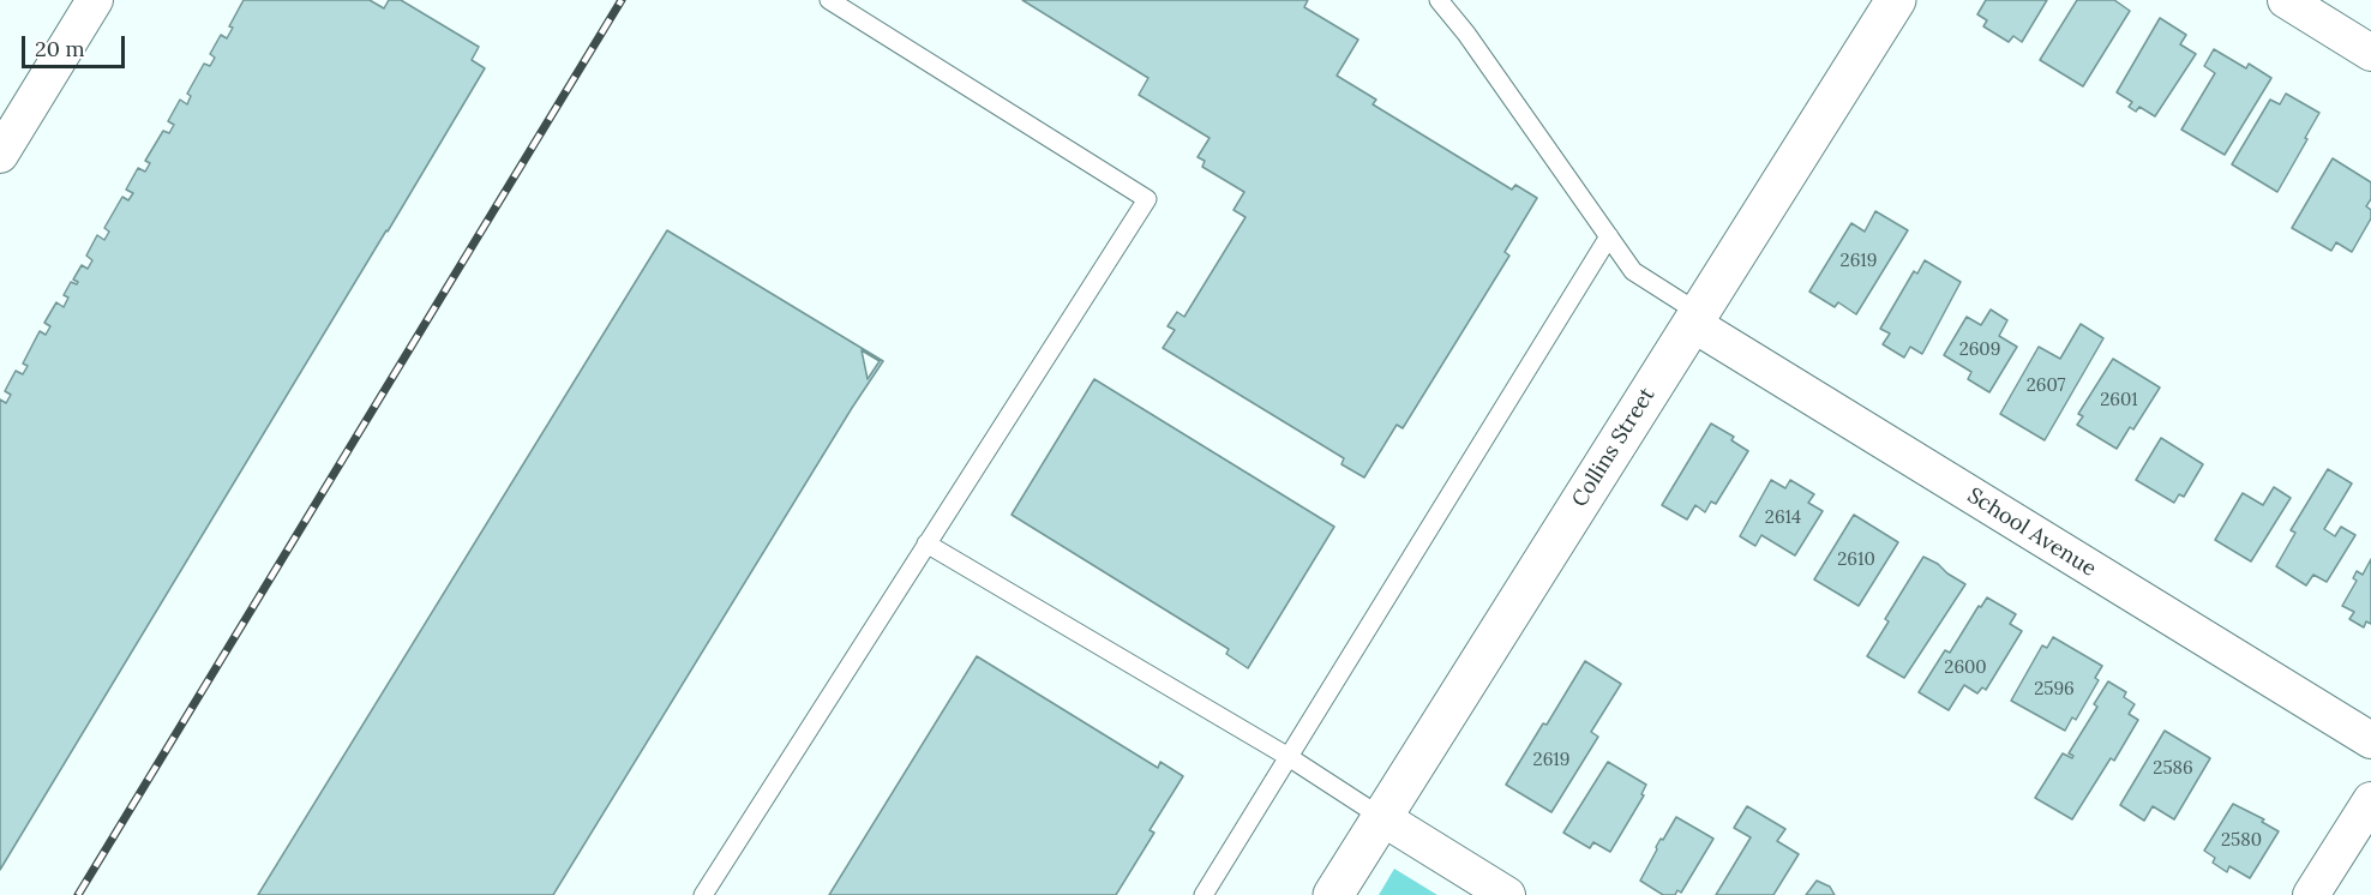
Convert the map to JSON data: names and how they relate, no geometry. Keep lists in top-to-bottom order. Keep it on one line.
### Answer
{"streets":{"street":["Collins Street","School Avenue"]},"crossings":[["Collins Street","School Avenue"]],"house_numbers":["2619","2609","2607","2601","2614","2610","2600","2596","2619","2586","2580"],"scale_bar":"20 m"}
